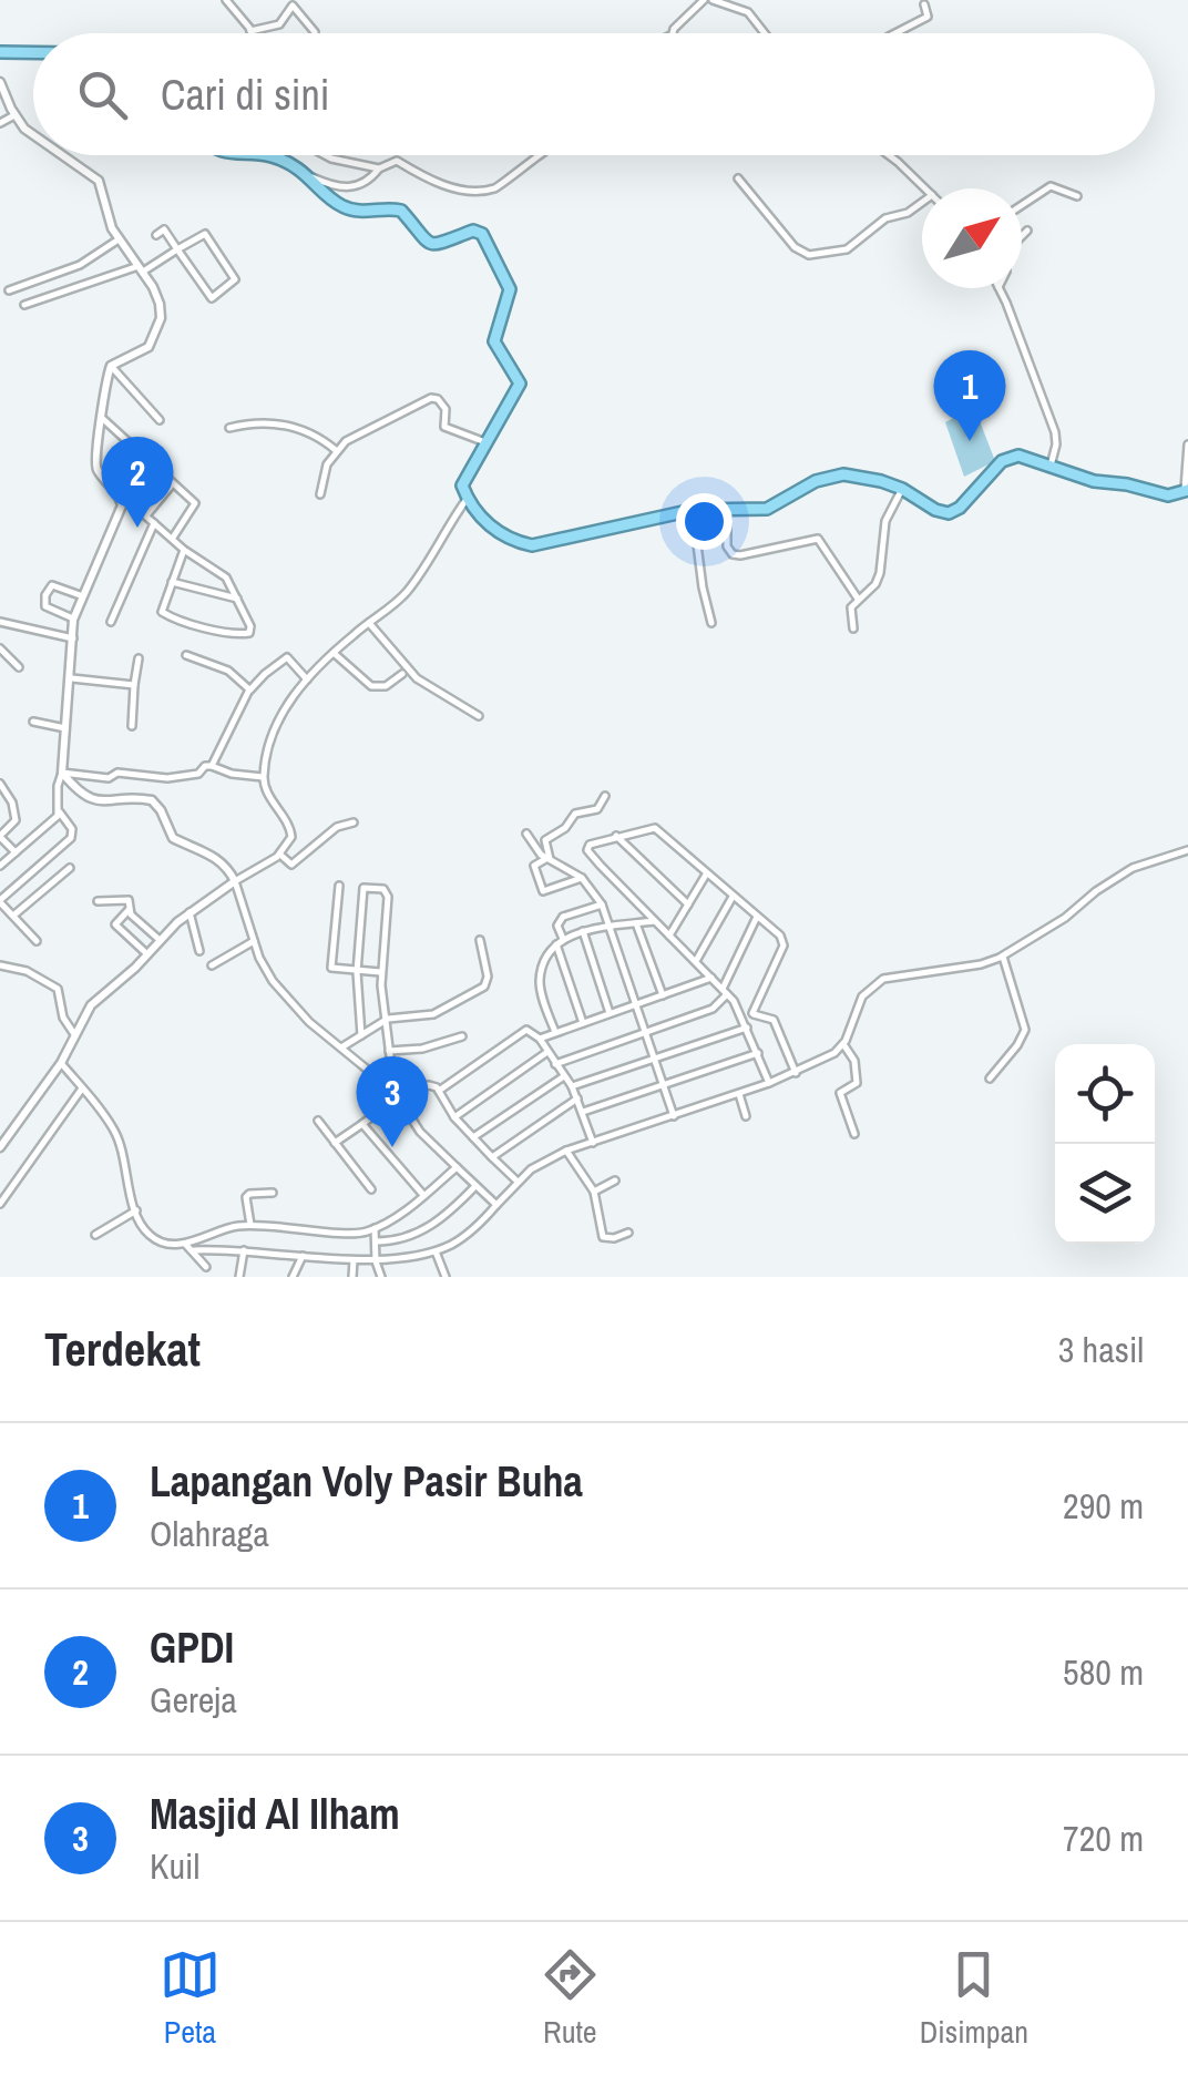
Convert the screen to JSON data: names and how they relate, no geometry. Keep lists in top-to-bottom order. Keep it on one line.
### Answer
{"north":"top right","page":{"search":"Cari di sini","pins":["1","2","3"],"heading":["Terdekat","3 hasil"],"list":[{"mark":"1","name":"Lapangan Voly Pasir Buha","note":"Olahraga","value":"290 m"},{"mark":"2","name":"GPDI","note":"Gereja","value":"580 m"},{"mark":"3","name":"Masjid Al Ilham","note":"Kuil","value":"720 m"}],"nav":["Peta","Rute","Disimpan"]}}
